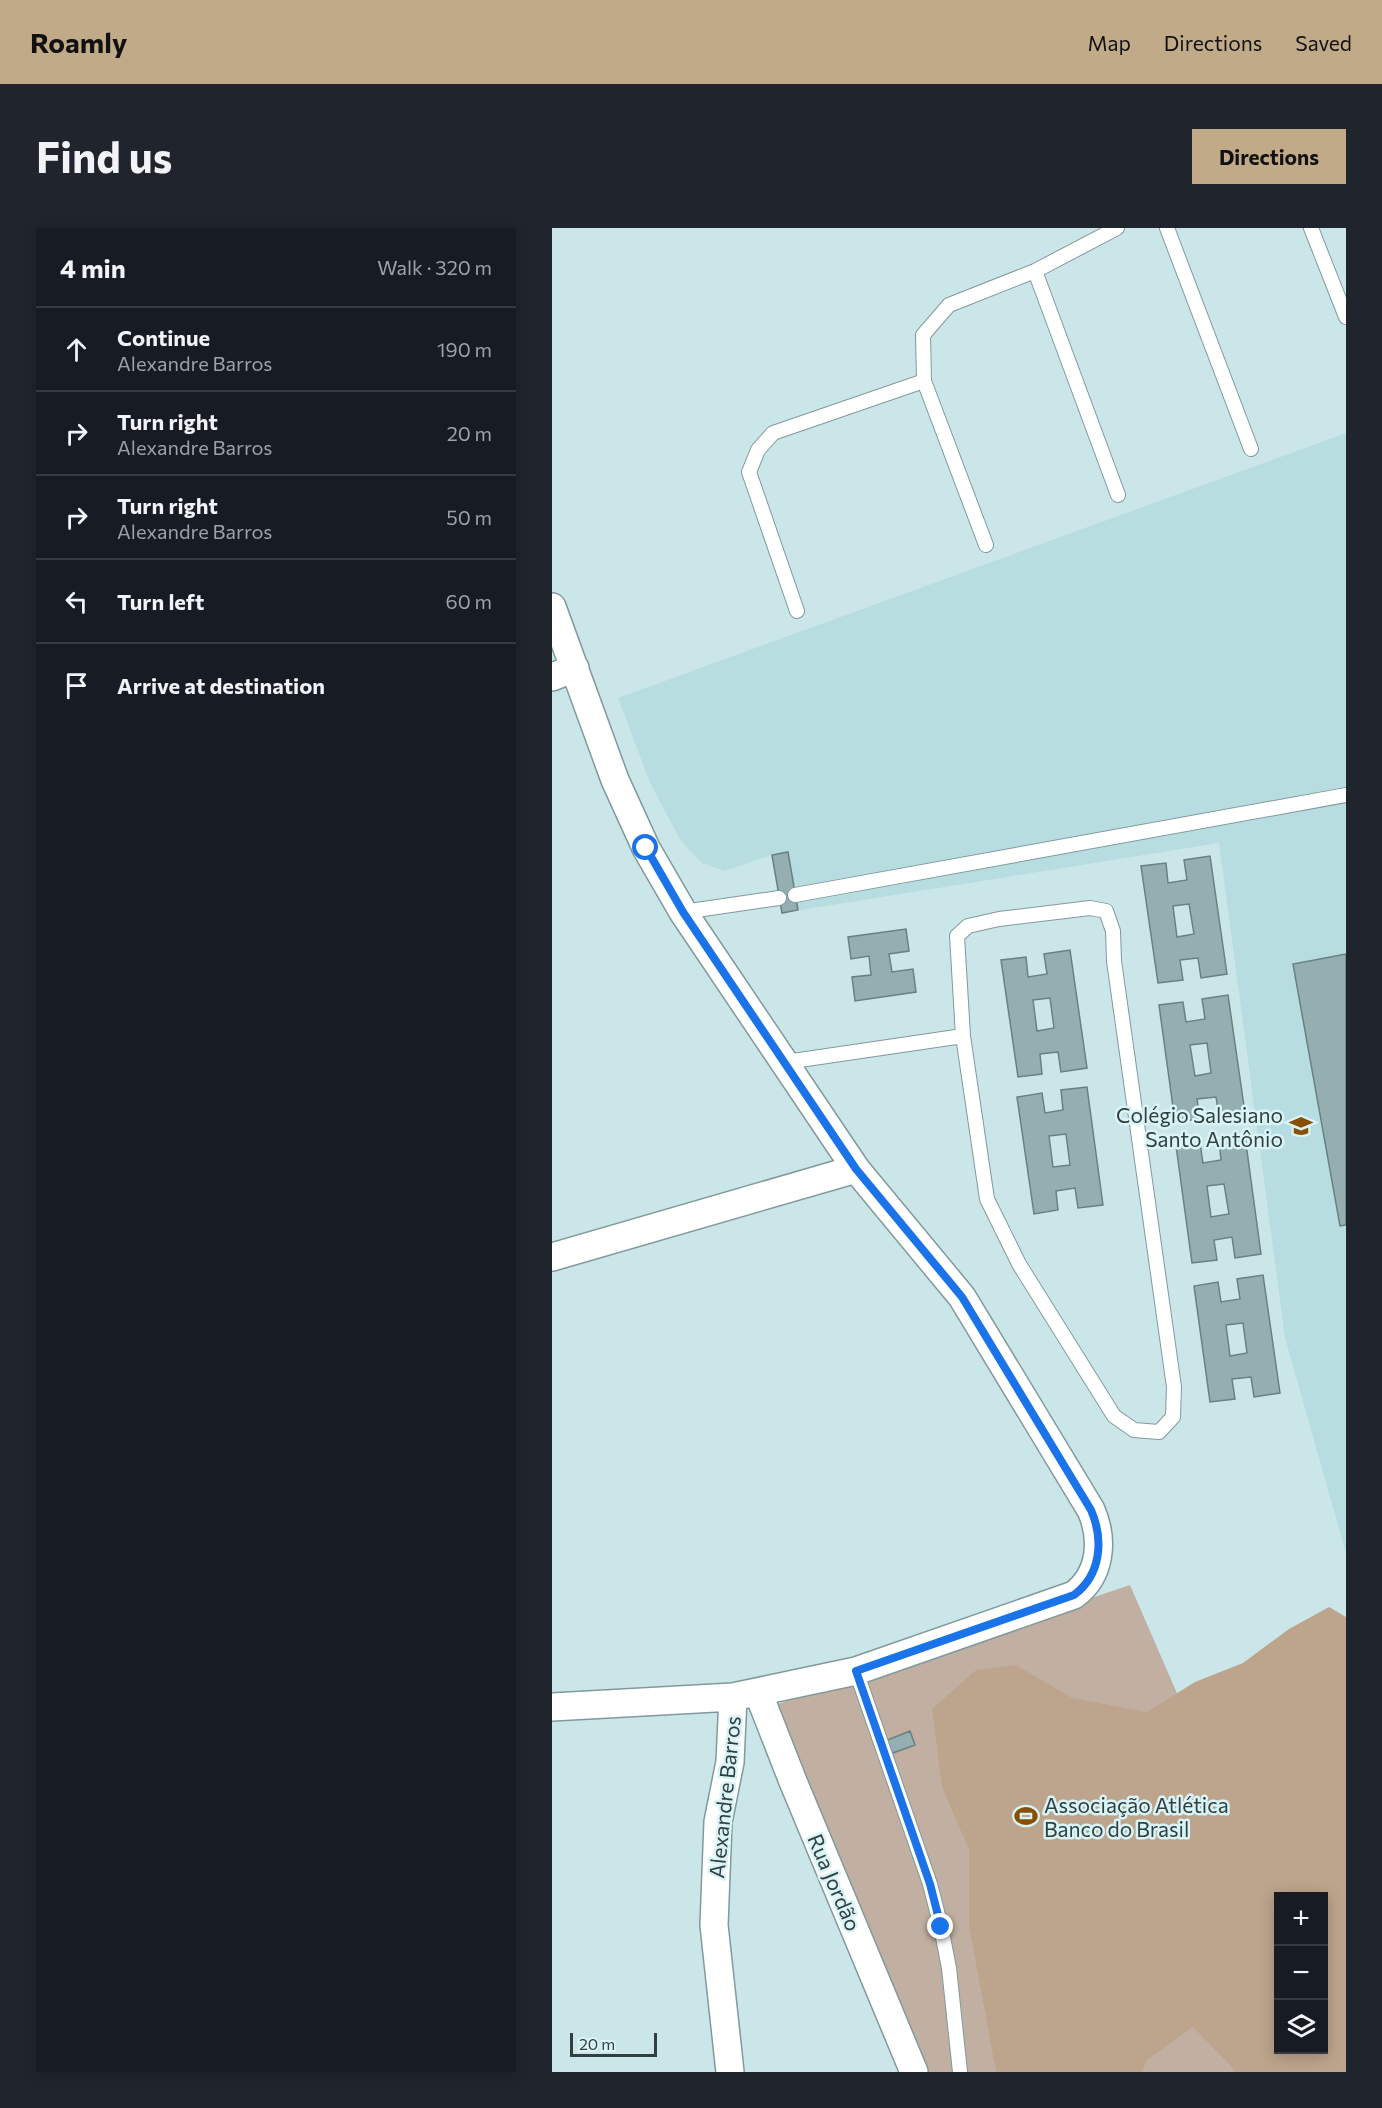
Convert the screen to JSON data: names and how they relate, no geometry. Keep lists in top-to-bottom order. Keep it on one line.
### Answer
{"streets":{"street":["Alexandre Barros","Rua Jordão"]},"crossings":[["Alexandre Barros","Rua Jordão"]],"places":{"school or university":["Colégio Salesiano Santo Antônio"],"sports":["Associação Atlética Banco do Brasil"]},"scale_bar":"20 m","page":{"header":"Roamly","nav":["Map","Directions","Saved"],"buttons":"Directions","title":"Find us","heading":["4 min","Walk · 320 m"],"list":[["Continue","Alexandre Barros","190 m"],["Turn right","Alexandre Barros","20 m"],["Turn right","Alexandre Barros","50 m"],["Turn left","60 m"],"Arrive at destination"],"map_buttons":["+","−"],"scale":"20 m"}}
